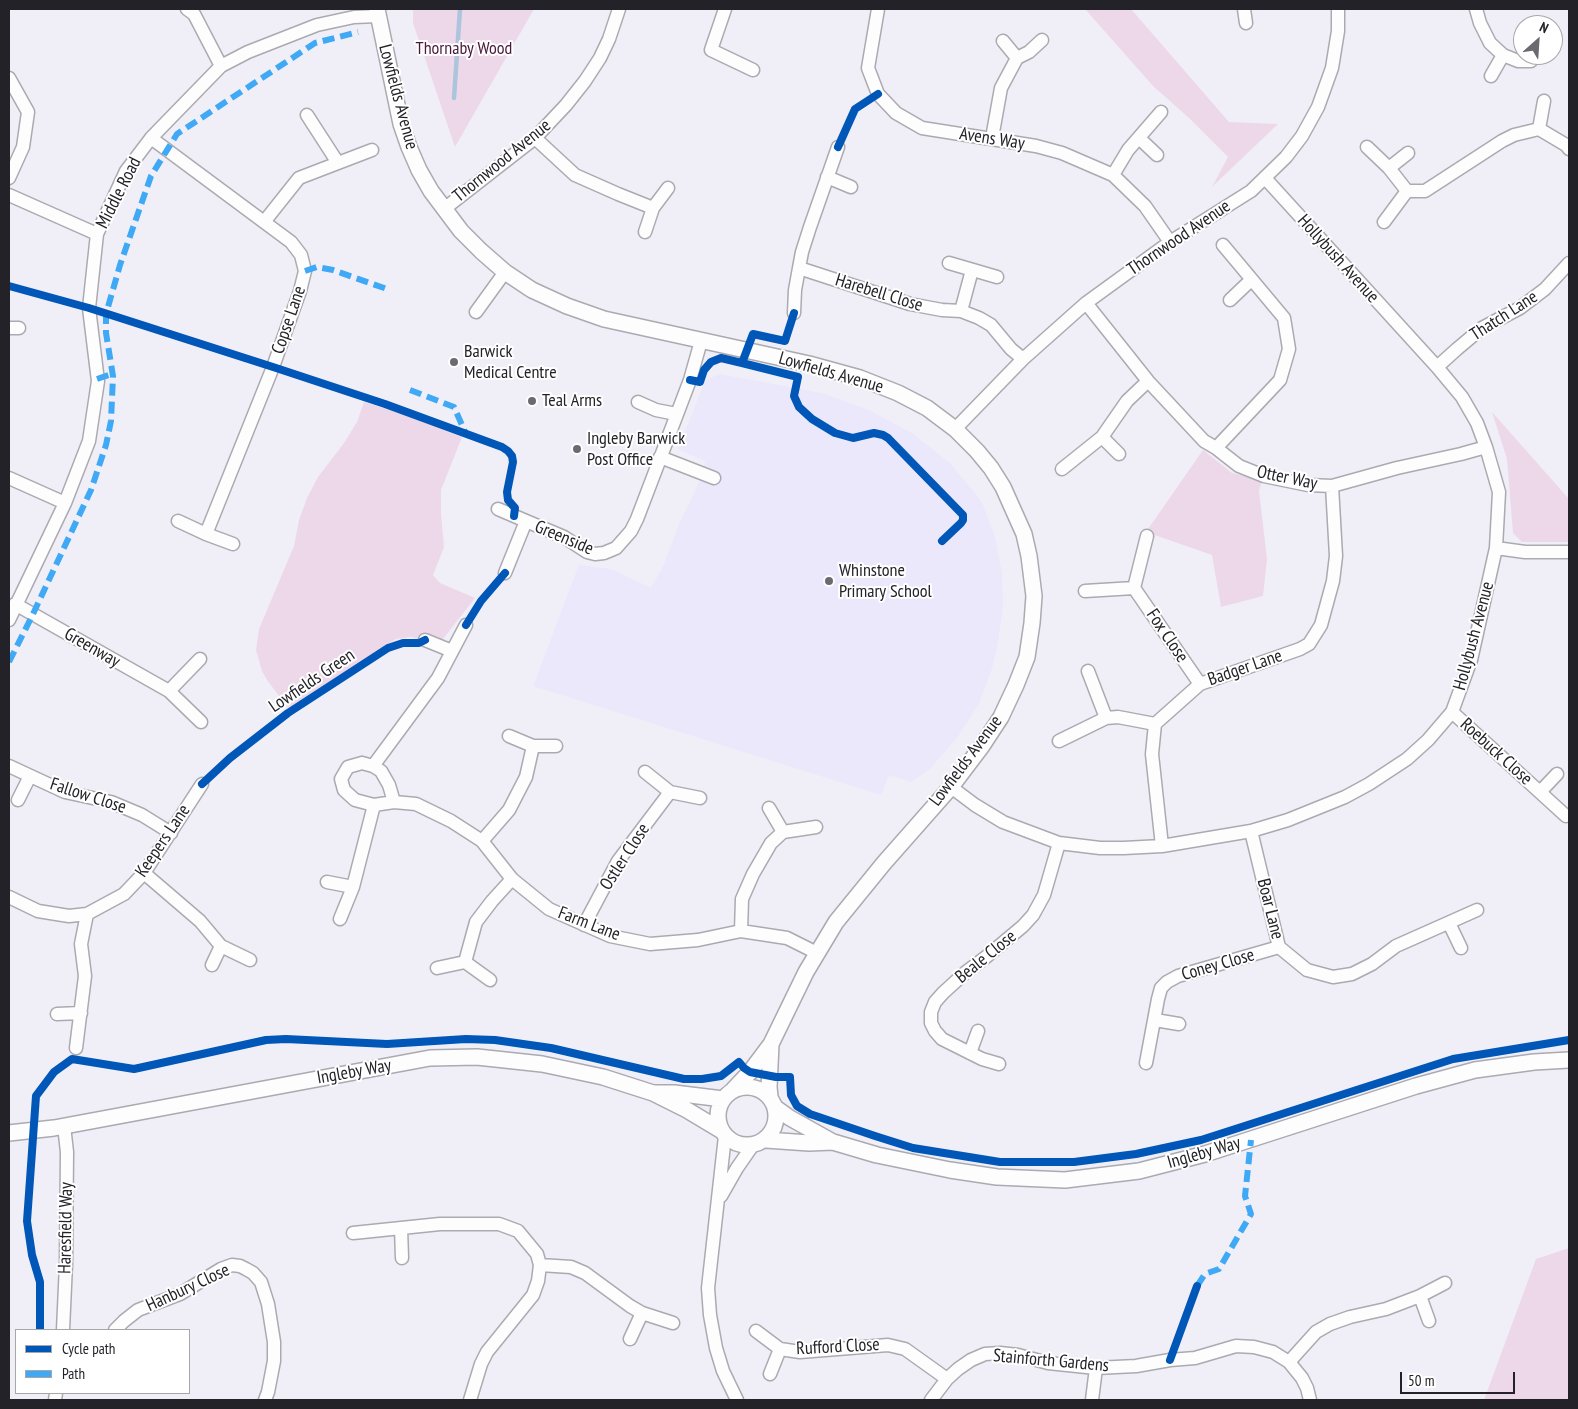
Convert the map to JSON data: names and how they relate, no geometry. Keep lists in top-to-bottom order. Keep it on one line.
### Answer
{"streets":{"street":["Lowfields Avenue","Avens Way","Thornwood Avenue","Middle Road","Hollybush Avenue","Harebell Close","Thatch Lane","Copse Lane","Otter Way","Greenside","Fox Close","Greenway","Badger Lane","Roebuck Close","Fallow Close","Keepers Lane","Ostler Close","Boar Lane","Farm Lane","Beale Close","Coney Close","Ingleby Way","Haresfield Way","Hanbury Close","Rufford Close","Stainforth Gardens"],"cycle path":["Lowfields Green"]},"crossings":[["Lowfields Avenue","Thornwood Avenue"],["Lowfields Avenue","Middle Road"],["Lowfields Avenue","Hollybush Avenue"],["Lowfields Avenue","Greenside"],["Lowfields Avenue","Farm Lane"],["Lowfields Avenue","Ingleby Way"],["Avens Way","Thornwood Avenue"],["Thornwood Avenue","Hollybush Avenue"],["Thornwood Avenue","Harebell Close"],["Thornwood Avenue","Otter Way"],["Middle Road","Copse Lane"],["Middle Road","Greenway"],["Hollybush Avenue","Thatch Lane"],["Hollybush Avenue","Otter Way"],["Hollybush Avenue","Roebuck Close"],["Hollybush Avenue","Boar Lane"],["Hollybush Avenue","Beale Close"],["Otter Way","Badger Lane"],["Fox Close","Badger Lane"],["Fallow Close","Keepers Lane"],["Ostler Close","Farm Lane"],["Boar Lane","Coney Close"],["Ingleby Way","Haresfield Way"],["Rufford Close","Stainforth Gardens"]],"parks":["Thornaby Wood"],"places":["Barwick Medical Centre","Teal Arms","Ingleby Barwick Post Office","Whinstone Primary School"],"legend":["Cycle path","Path"],"scale_bar":"50 m","north":"top right"}
